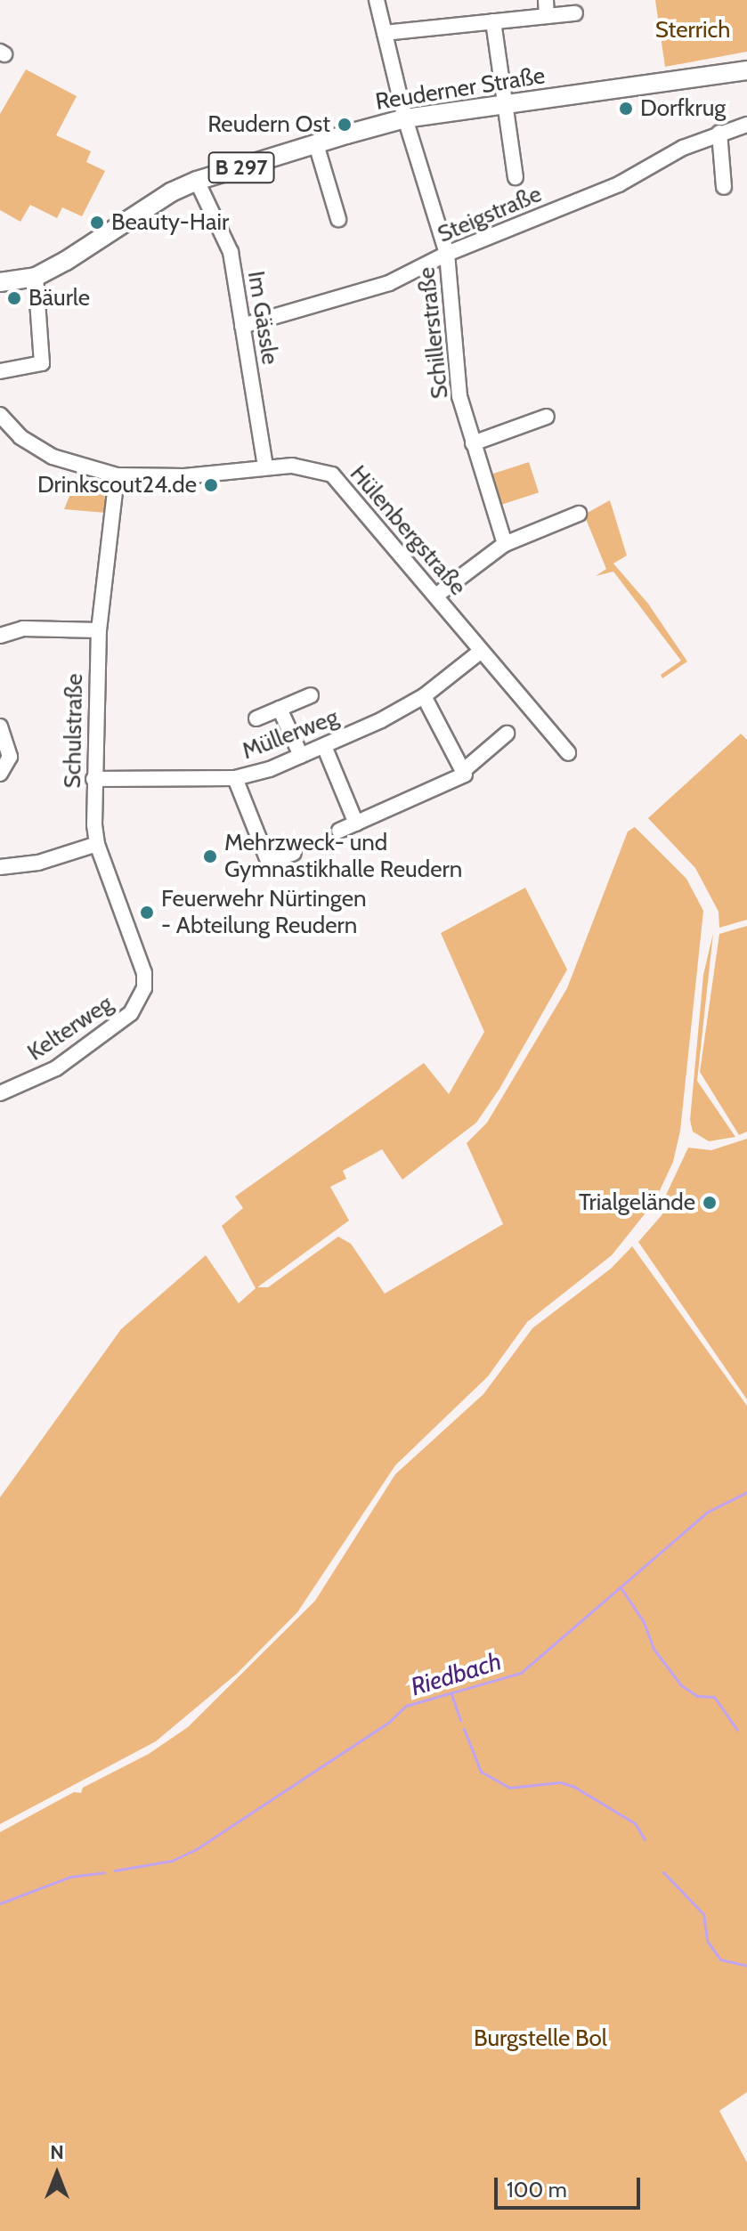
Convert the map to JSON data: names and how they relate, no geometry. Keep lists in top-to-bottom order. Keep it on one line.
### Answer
{"streets":{"main road":["Reuderner Straße","B 297"],"street":["Steigstraße","Im Gässle","Schillerstraße","Hülenbergstraße","Schulstraße","Müllerweg","Kelterweg"]},"crossings":[["Reuderner Straße","Im Gässle"],["Reuderner Straße","Schillerstraße"],["Steigstraße","Im Gässle"],["Steigstraße","Schillerstraße"],["Im Gässle","Hülenbergstraße"],["Hülenbergstraße","Schulstraße"],["Hülenbergstraße","Müllerweg"],["Schulstraße","Müllerweg"],["Schulstraße","Kelterweg"]],"water":["Riedbach"],"parks":["Sterrich","Burgstelle Bol"],"places":["Dorfkrug","Reudern Ost","Beauty-Hair","Bäurle","Drinkscout24.de","Mehrzweck- und Gymnastikhalle Reudern","Feuerwehr Nürtingen - Abteilung Reudern","Trialgelände"],"scale_bar":"100 m","north":"top"}
